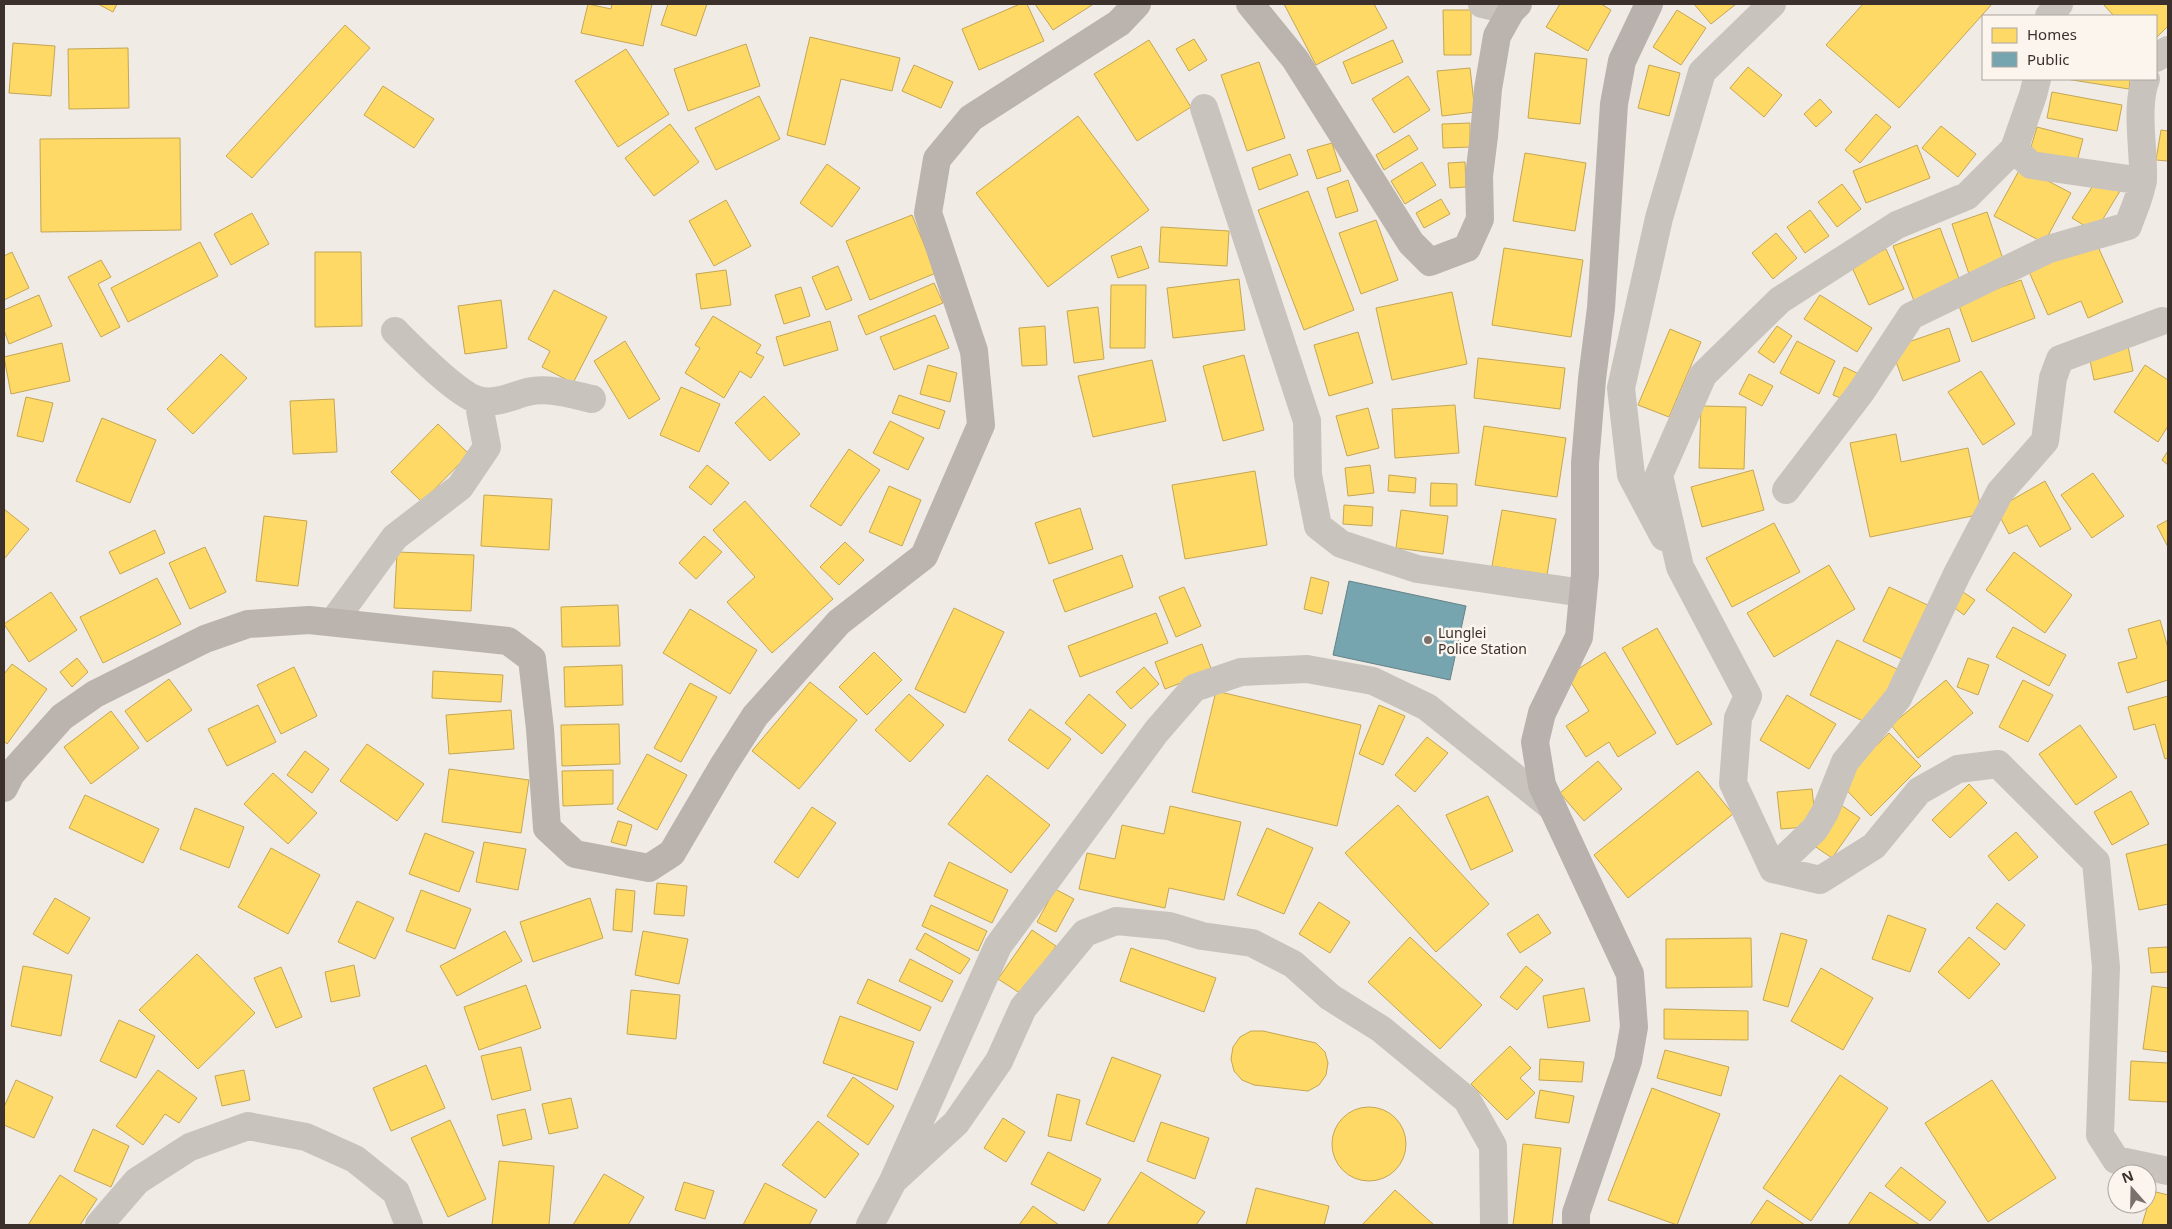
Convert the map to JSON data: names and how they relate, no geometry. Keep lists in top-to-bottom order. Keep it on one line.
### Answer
{"places":["Lunglei Police Station"],"legend":["Homes","Public"],"north":"top"}
